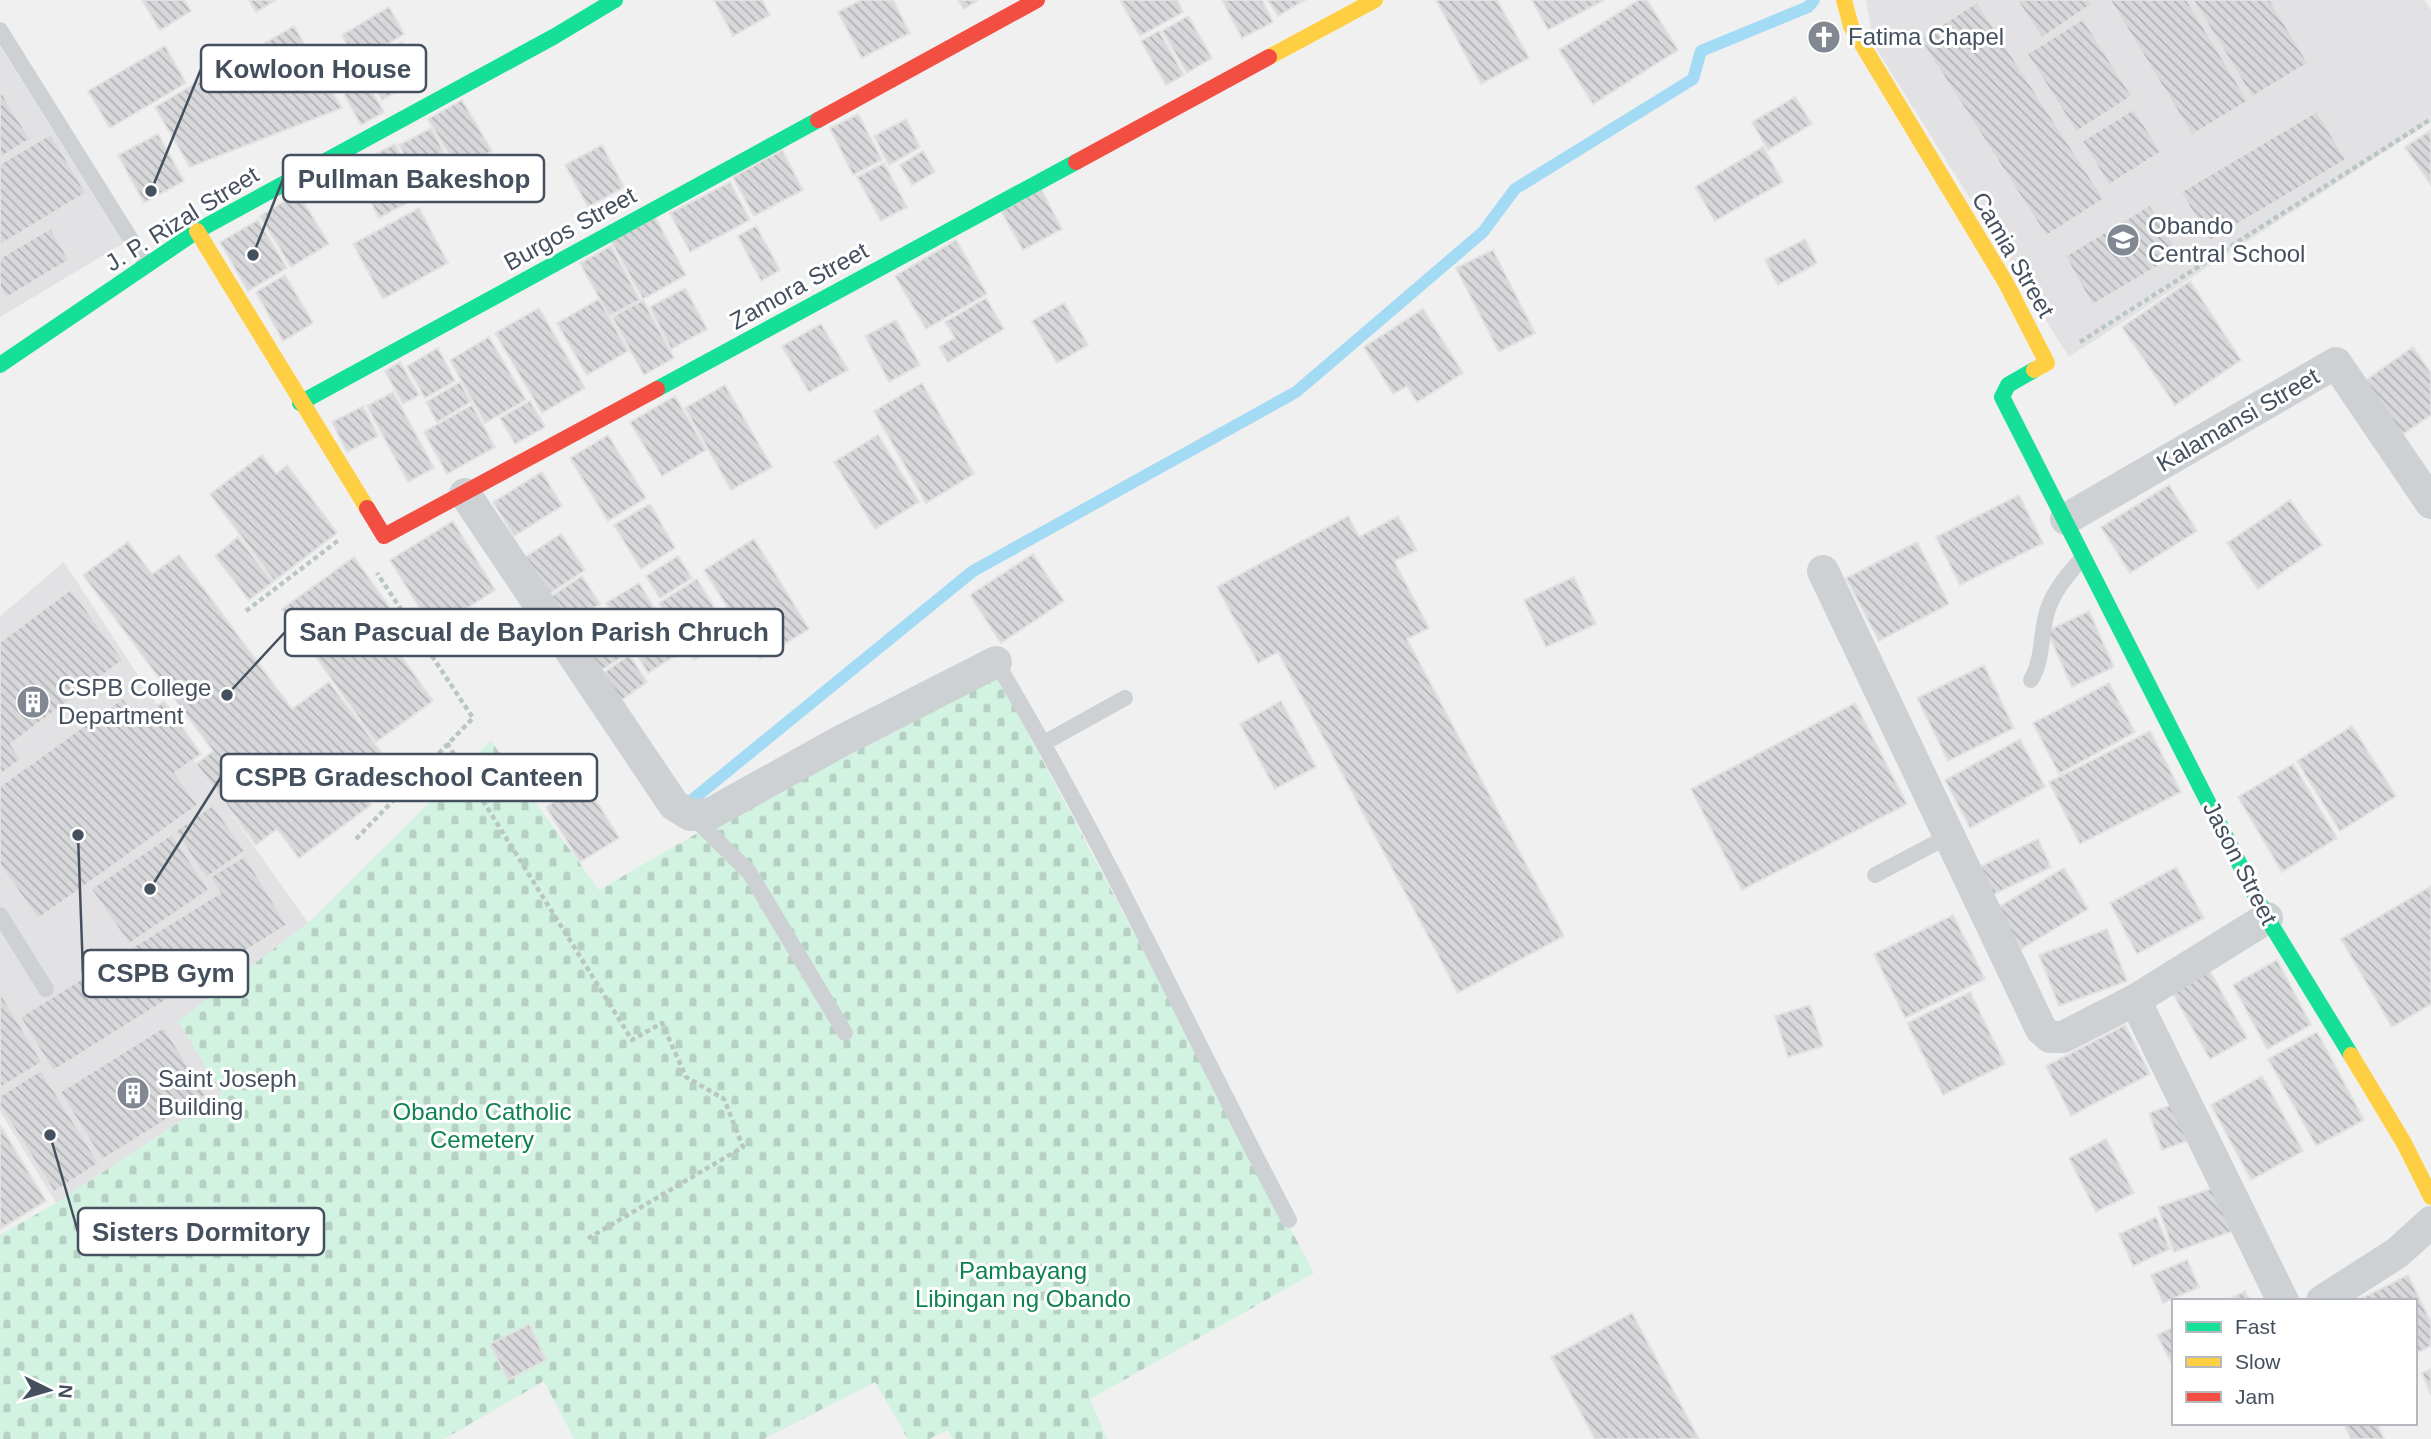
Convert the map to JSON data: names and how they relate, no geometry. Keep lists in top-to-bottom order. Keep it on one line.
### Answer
{"streets":{"street":["J. P. Rizal Street","Burgos Street","Camia Street","Zamora Street","Kalamansi Street","Jason Street"]},"crossings":[["Burgos Street","Zamora Street"],["Kalamansi Street","Jason Street"]],"parks":["Obando Catholic Cemetery","Pambayang Libingan ng Obando"],"places":{"church":["Fatima Chapel"],"other":["Kowloon House","Pullman Bakeshop","San Pascual de Baylon Parish Chruch","CSPB Gym","CSPB Gradeschool Canteen","Sisters Dormitory"],"school or university":["Obando Central School"],"building":["CSPB College Department","Saint Joseph Building"]},"legend":["Fast","Slow","Jam"],"north":"right"}
